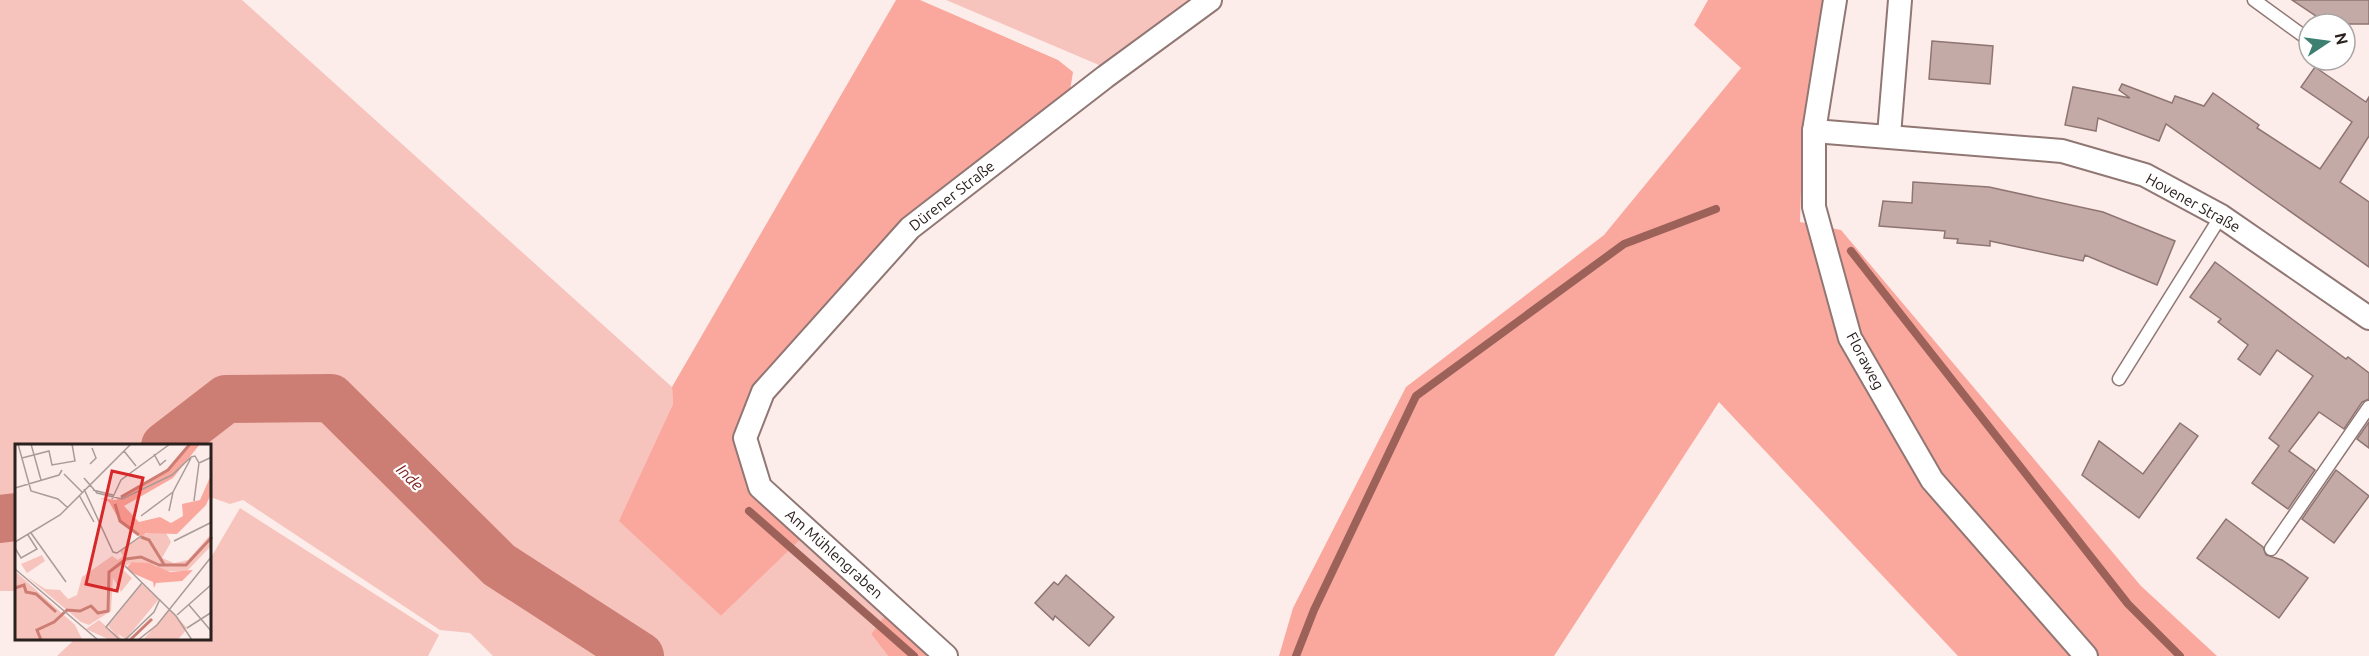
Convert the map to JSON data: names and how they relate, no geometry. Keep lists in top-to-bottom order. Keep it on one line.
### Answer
{"streets":{"street":["Dürener Straße","Hovener Straße","Floraweg","Am Mühlengraben"]},"crossings":[["Dürener Straße","Am Mühlengraben"],["Hovener Straße","Floraweg"]],"water":["Inde"],"north":"right"}
